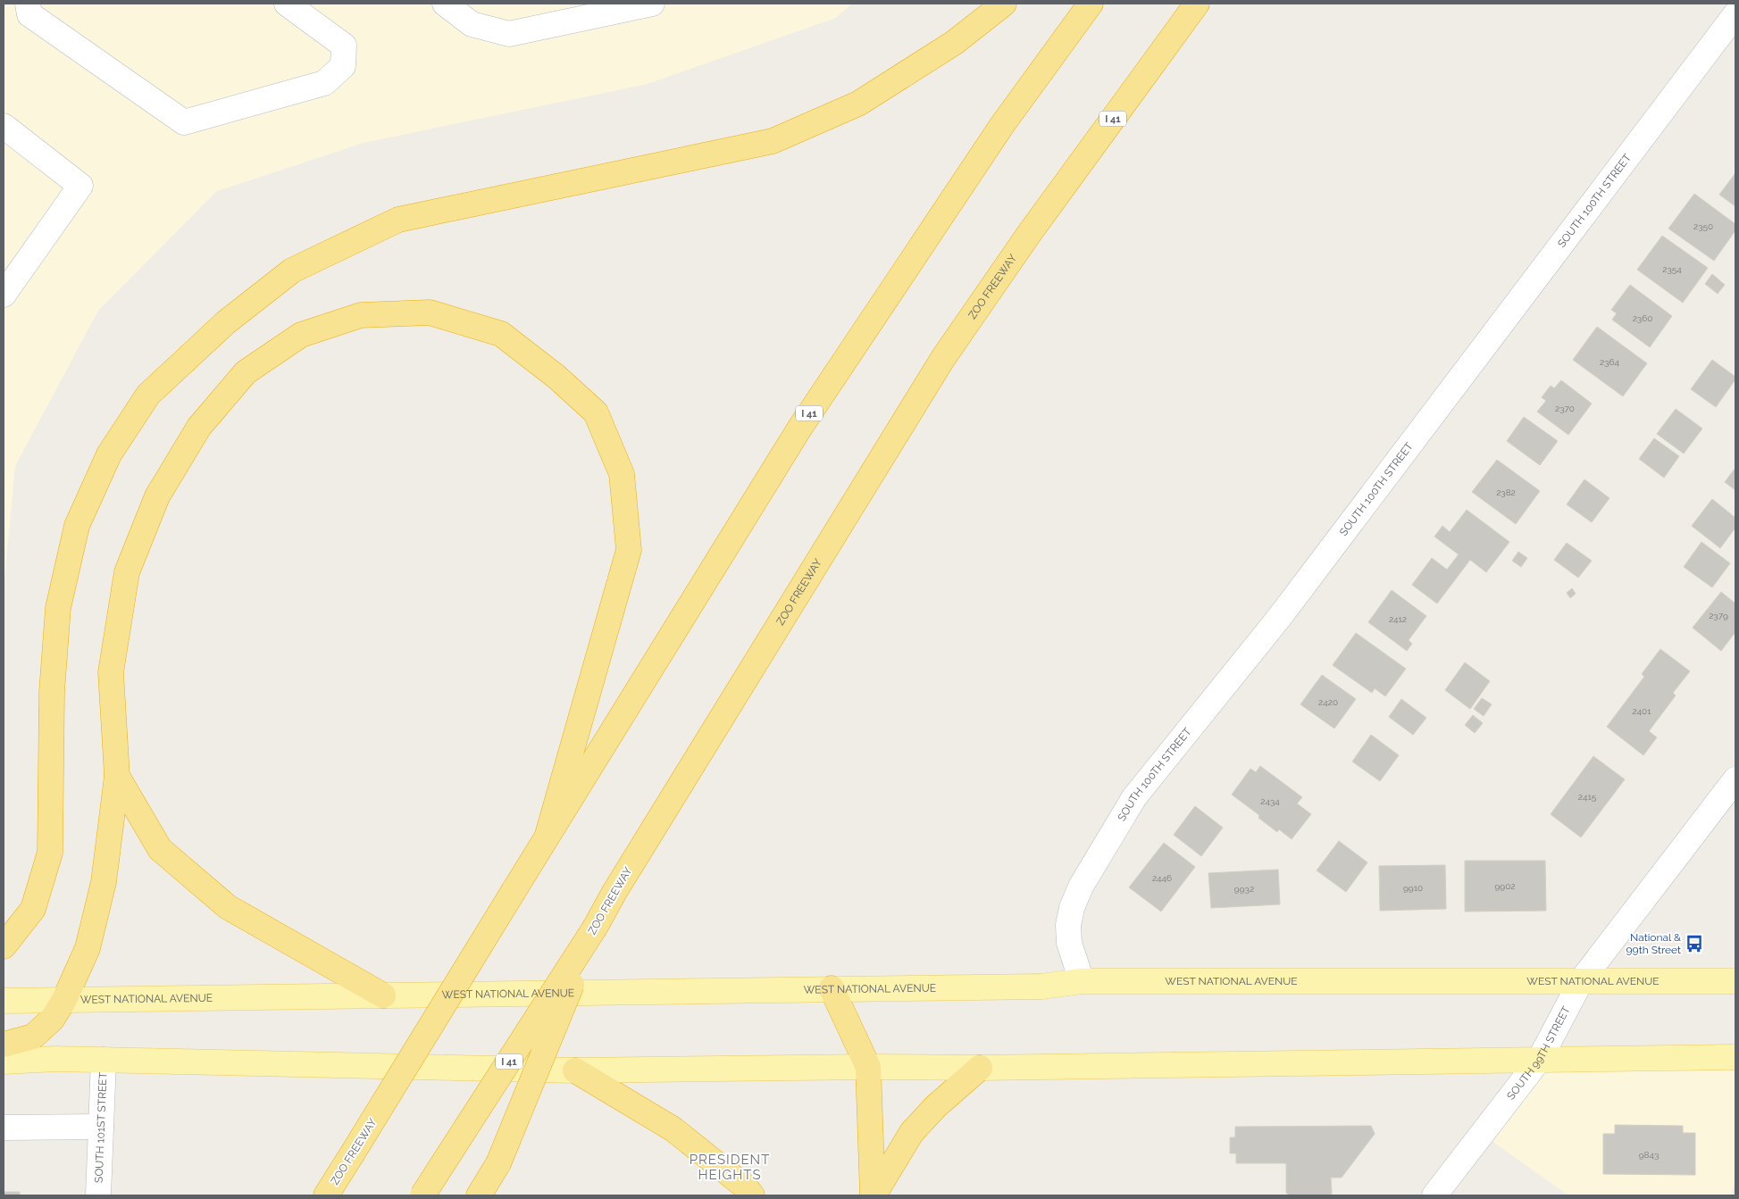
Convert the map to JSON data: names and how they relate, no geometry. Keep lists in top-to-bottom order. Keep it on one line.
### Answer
{"streets":{"highway":["I 41","ZOO FREEWAY"],"main road":["WEST NATIONAL AVENUE"],"street":["SOUTH 100TH STREET","SOUTH 99TH STREET","SOUTH 101ST STREET"]},"crossings":[["SOUTH 100TH STREET","WEST NATIONAL AVENUE"],["WEST NATIONAL AVENUE","SOUTH 99TH STREET"]],"districts":["PRESIDENT HEIGHTS"],"places":{"bus stop":["National & 99th Street"]},"house_numbers":["2350","2354","2360","2364","2370","2382","2379","2412","2420","2401","2415","2434","2446","9902","9910","9932","9843"]}
